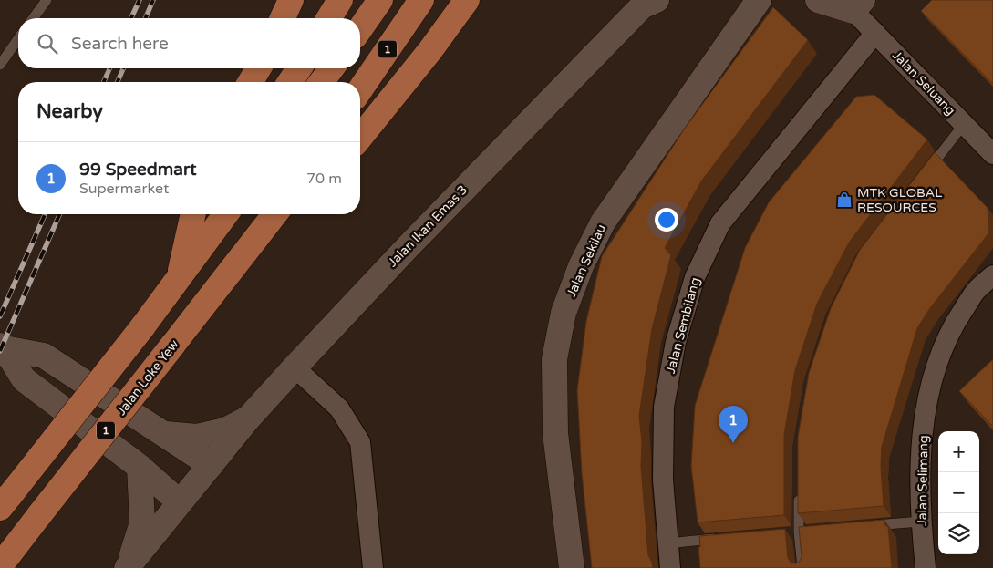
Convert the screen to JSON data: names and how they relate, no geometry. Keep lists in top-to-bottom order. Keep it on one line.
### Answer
{"streets":{"highway":["1","Jalan Loke Yew"],"street":["Jalan Seluang","Jalan Ikan Emas 3","Jalan Sekilau","Jalan Sembilang","Jalan Selimang"]},"crossings":[["Jalan Seluang","Jalan Sembilang"]],"places":{"shop":["MTK GLOBAL RESOURCES"]},"page":{"search":"Search here","heading":"Nearby","list":[{"mark":"1","name":"99 Speedmart","note":"Supermarket","value":"70 m"}],"pins":"1","map_buttons":["+","−"]}}
